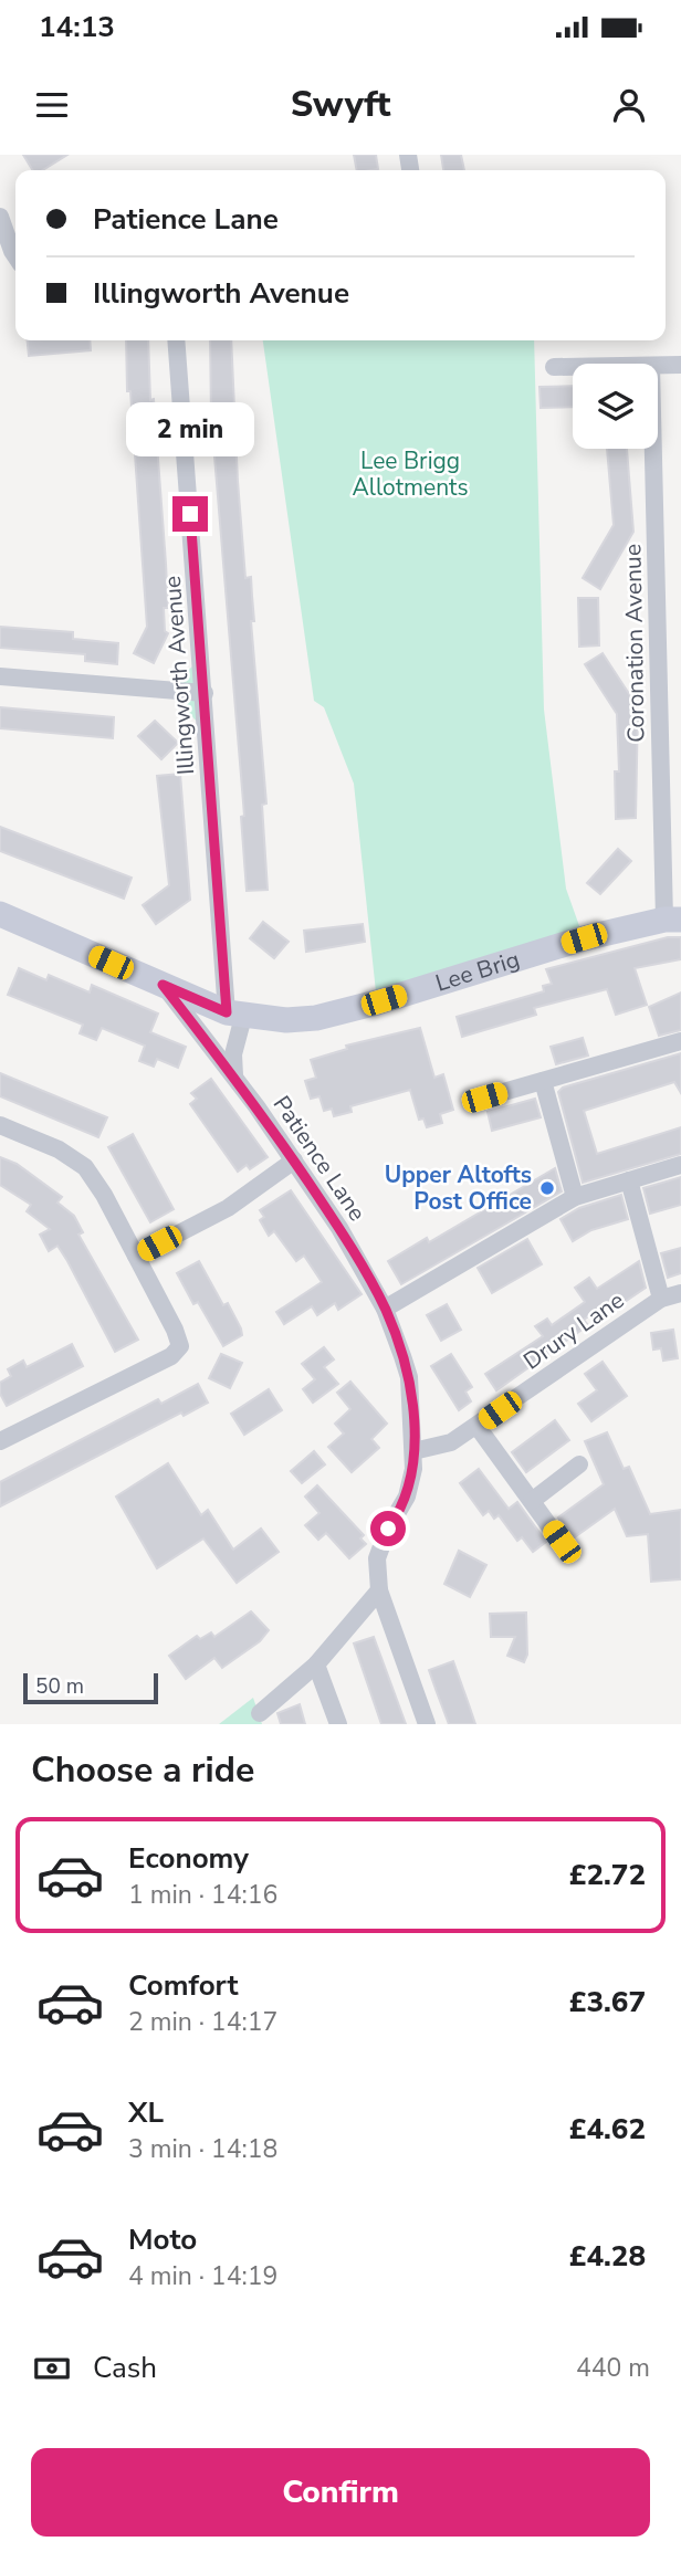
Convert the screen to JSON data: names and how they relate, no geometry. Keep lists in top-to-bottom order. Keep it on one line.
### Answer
{"streets":{"street":["Coronation Avenue","Illingworth Avenue","Lee Brig","Patience Lane","Drury Lane"]},"crossings":[["Coronation Avenue","Lee Brig"],["Illingworth Avenue","Lee Brig"],["Lee Brig","Patience Lane"],["Patience Lane","Drury Lane"]],"parks":["Lee Brigg Allotments"],"places":["Upper Altofts Post Office"],"scale_bar":"50 m","page":{"status":"14:13","header":"Swyft","banner":["Patience Lane","Illingworth Avenue"],"bubble":"2 min","scale":"50 m","heading":"Choose a ride","list":[{"name":"Economy","note":"1 min · 14:16","value":"£2.72"},{"name":"Comfort","note":"2 min · 14:17","value":"£3.67"},{"name":"XL","note":"3 min · 14:18","value":"£4.62"},{"name":"Moto","note":"4 min · 14:19","value":"£4.28"}],"pay":["Cash","440 m"],"buttons":"Confirm"}}
